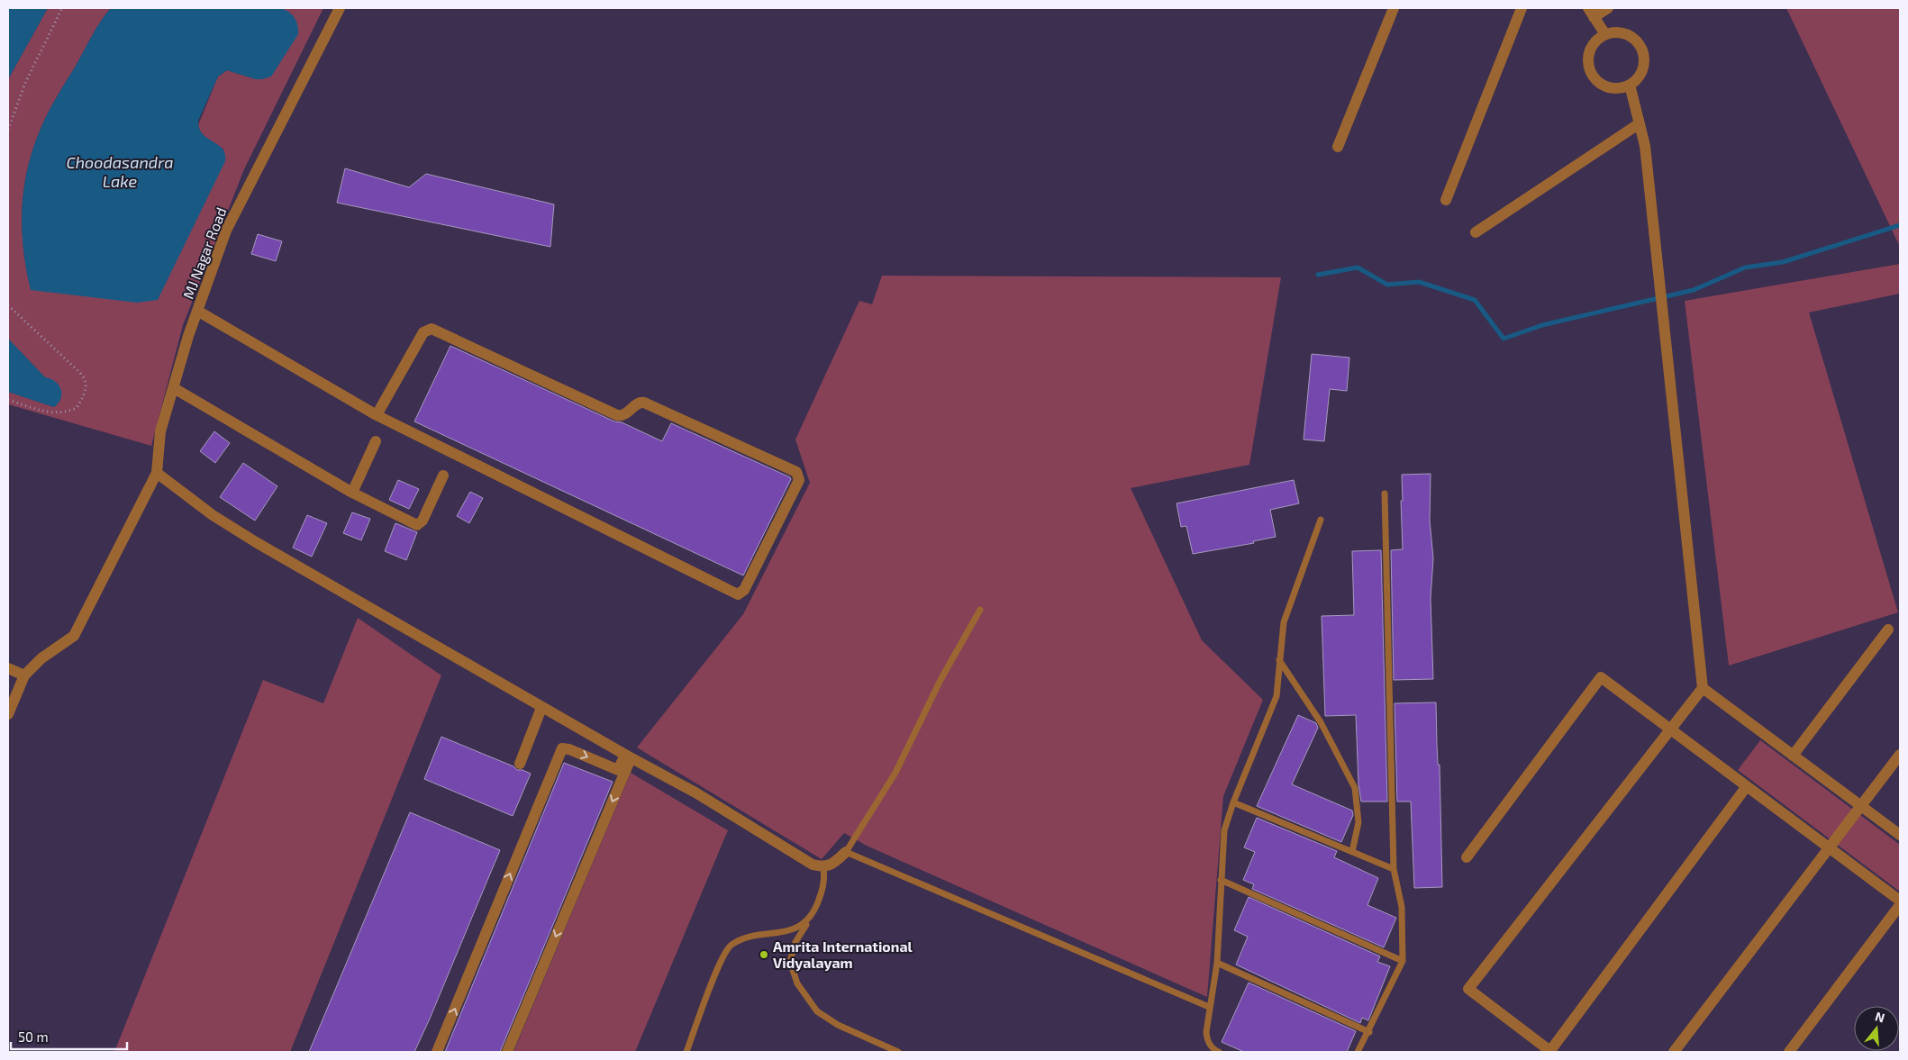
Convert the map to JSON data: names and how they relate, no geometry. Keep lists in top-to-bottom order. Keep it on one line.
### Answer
{"streets":{"street":["MJ Nagar Road"]},"water":["Choodasandra Lake"],"places":["Amrita International Vidyalayam"],"scale_bar":"50 m","north":"top"}
